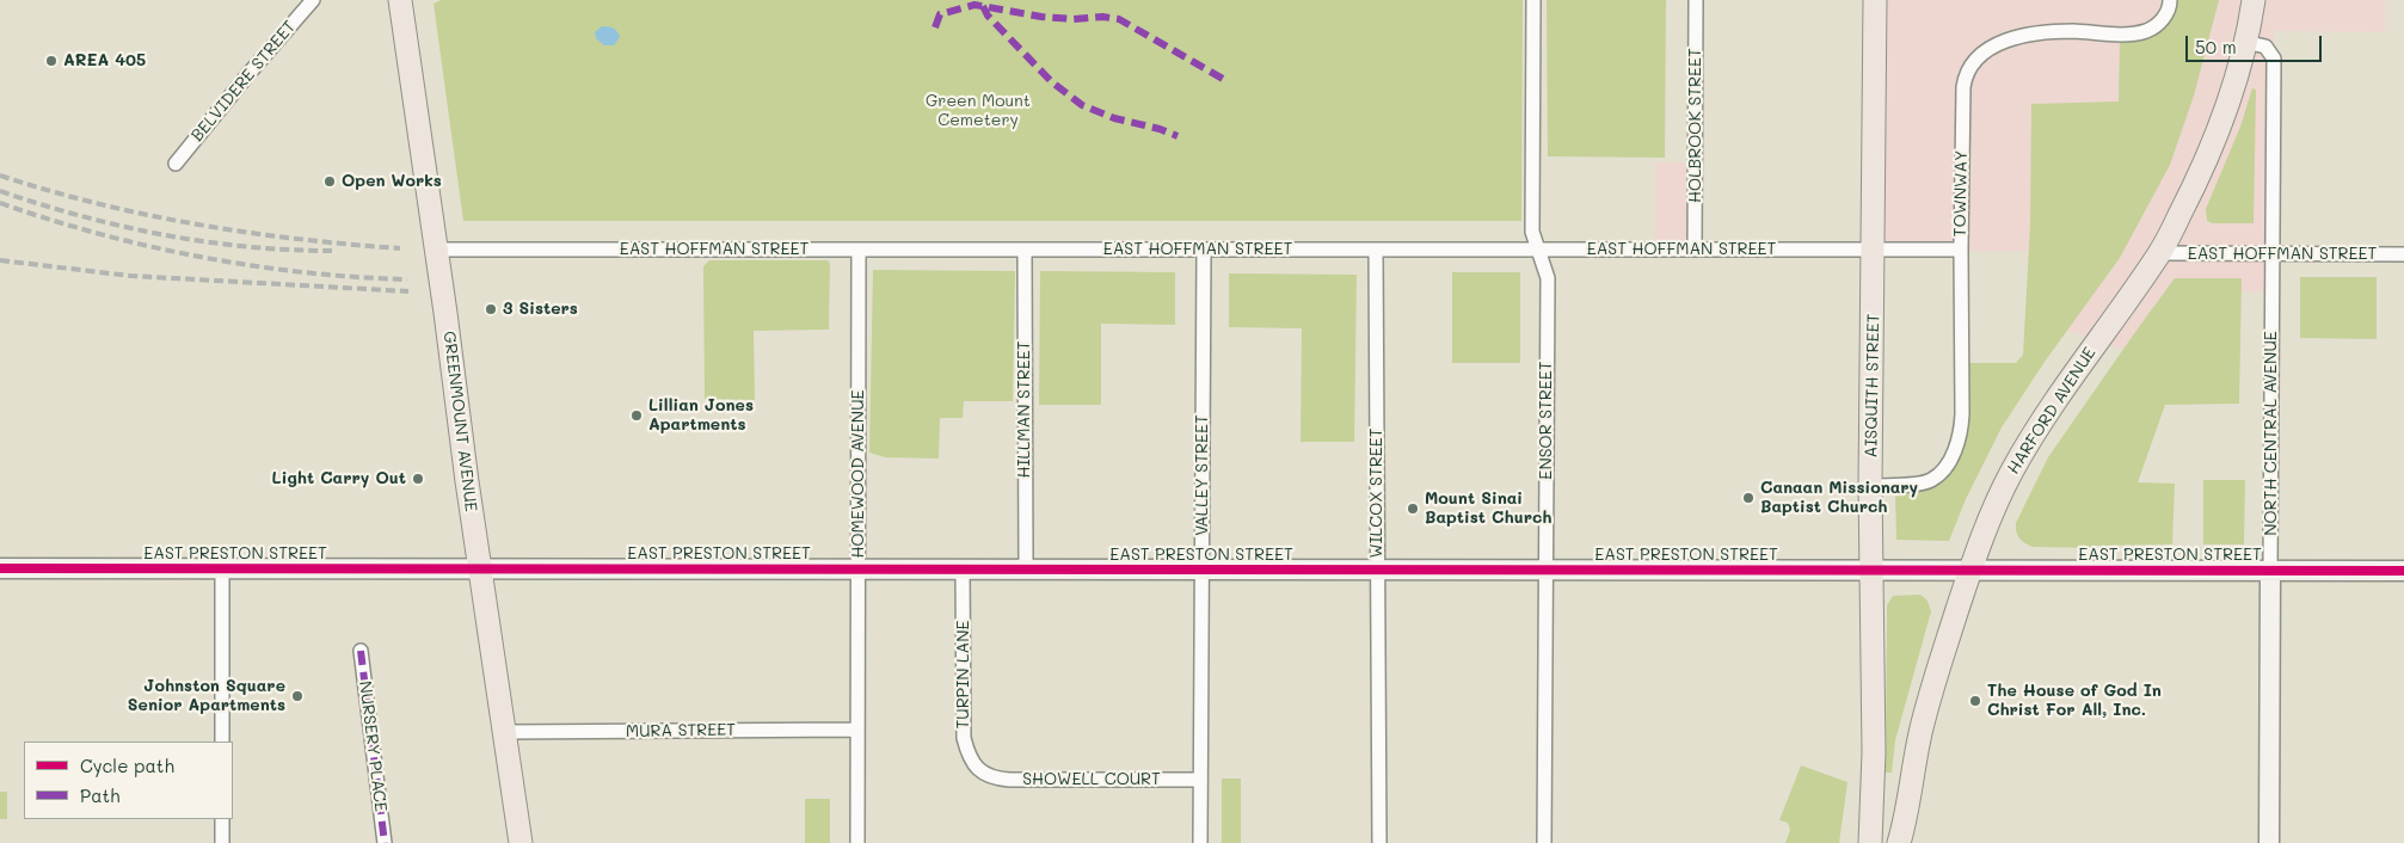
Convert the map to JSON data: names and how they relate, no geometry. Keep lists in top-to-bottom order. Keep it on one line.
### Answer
{"streets":{"main road":["AISQUITH STREET","HARFORD AVENUE","GREENMOUNT AVENUE","NORTH CENTRAL AVENUE","EAST PRESTON STREET"],"street":["BELVIDERE STREET","HOLBROOK STREET","TOWNWAY","EAST HOFFMAN STREET","HILLMAN STREET","ENSOR STREET","HOMEWOOD AVENUE","VALLEY STREET","WILCOX STREET","TURPIN LANE","MURA STREET","NURSERY PLACE","SHOWELL COURT"]},"crossings":[["HOLBROOK STREET","EAST HOFFMAN STREET"],["TOWNWAY","EAST HOFFMAN STREET"],["TOWNWAY","AISQUITH STREET"],["EAST HOFFMAN STREET","AISQUITH STREET"],["EAST HOFFMAN STREET","HILLMAN STREET"],["EAST HOFFMAN STREET","HARFORD AVENUE"],["EAST HOFFMAN STREET","ENSOR STREET"],["EAST HOFFMAN STREET","GREENMOUNT AVENUE"],["EAST HOFFMAN STREET","NORTH CENTRAL AVENUE"],["EAST HOFFMAN STREET","HOMEWOOD AVENUE"],["EAST HOFFMAN STREET","VALLEY STREET"],["EAST HOFFMAN STREET","WILCOX STREET"],["AISQUITH STREET","EAST PRESTON STREET"],["HILLMAN STREET","EAST PRESTON STREET"],["HARFORD AVENUE","NORTH CENTRAL AVENUE"],["HARFORD AVENUE","EAST PRESTON STREET"],["ENSOR STREET","EAST PRESTON STREET"],["GREENMOUNT AVENUE","EAST PRESTON STREET"],["GREENMOUNT AVENUE","MURA STREET"],["NORTH CENTRAL AVENUE","EAST PRESTON STREET"],["HOMEWOOD AVENUE","EAST PRESTON STREET"],["HOMEWOOD AVENUE","MURA STREET"],["VALLEY STREET","EAST PRESTON STREET"],["VALLEY STREET","SHOWELL COURT"],["WILCOX STREET","EAST PRESTON STREET"],["EAST PRESTON STREET","TURPIN LANE"],["TURPIN LANE","SHOWELL COURT"]],"parks":["Green Mount Cemetery"],"places":["AREA 405","Open Works","3 Sisters","Lillian Jones Apartments","Light Carry Out","Canaan Missionary Baptist Church","Mount Sinai Baptist Church","Johnston Square Senior Apartments","The House of God In Christ For All, Inc."],"legend":["Cycle path","Path"],"scale_bar":"50 m"}
